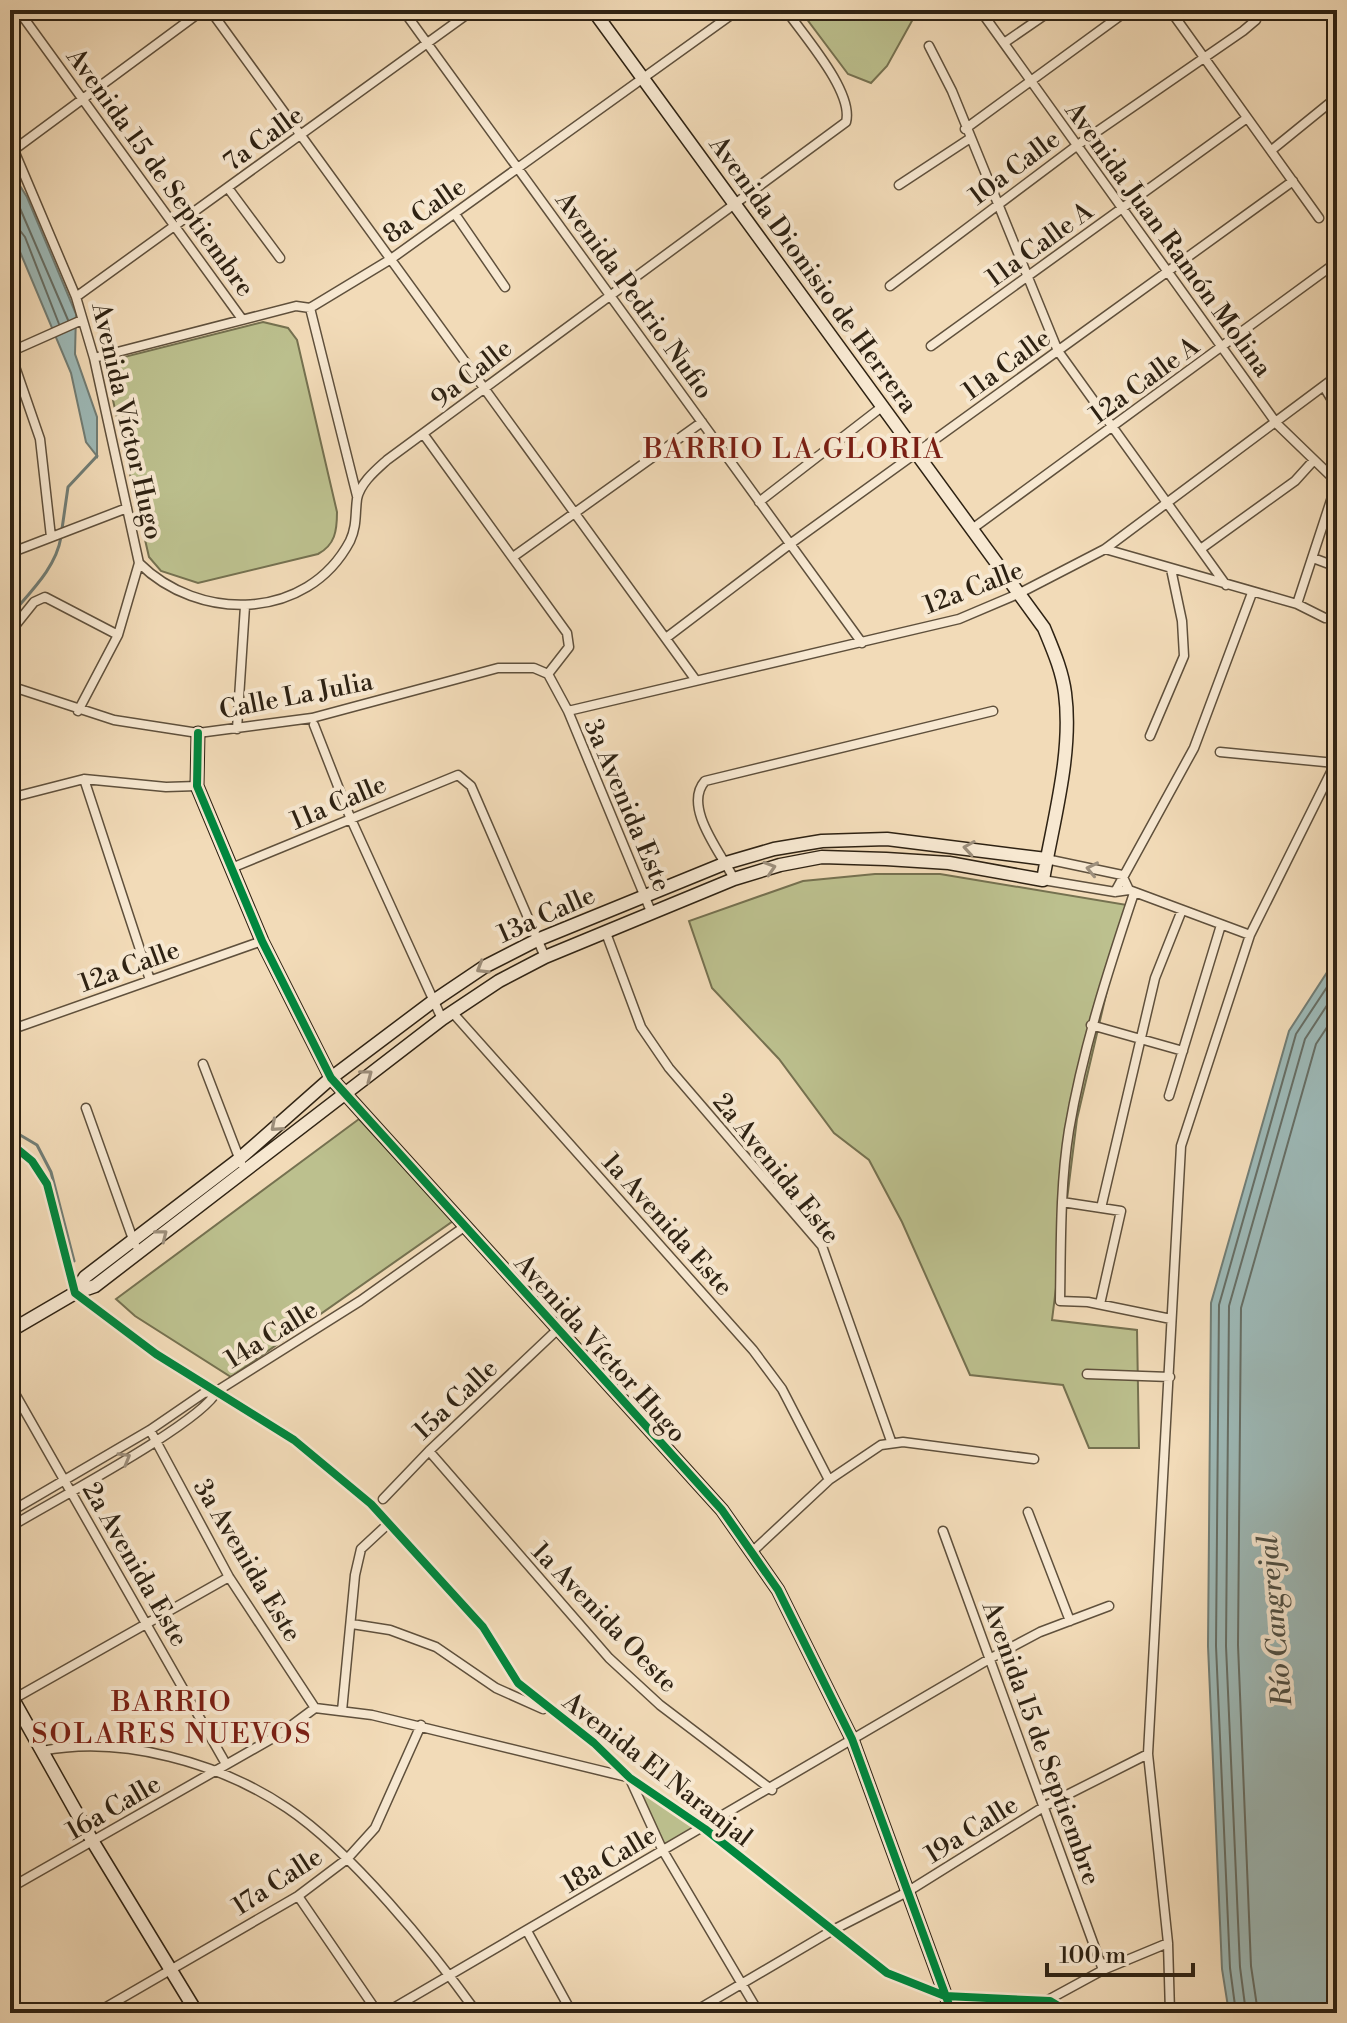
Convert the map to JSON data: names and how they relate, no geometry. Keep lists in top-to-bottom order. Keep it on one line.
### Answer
{"streets":{"street":["7a Calle","10a Calle","Avenida 15 de Septiembre","8a Calle","Avenida Juan Ramón Molina","11a Calle A","Avenida Dionisio de Herrera","Avenida Pedrio Nufio","11a Calle","9a Calle","12a Calle A","Avenida Víctor Hugo","12a Calle","Calle La Julia","3a Avenida Este","13a Calle","2a Avenida Este","1a Avenida Este","14a Calle","15a Calle","1a Avenida Oeste","Avenida El Naranjal","16a Calle","19a Calle","18a Calle","17a Calle"]},"crossings":[["7a Calle","Avenida 15 de Septiembre"],["7a Calle","Avenida Pedrio Nufio"],["7a Calle","Avenida Víctor Hugo"],["10a Calle","Avenida Juan Ramón Molina"],["Avenida 15 de Septiembre","8a Calle"],["Avenida 15 de Septiembre","19a Calle"],["Avenida 15 de Septiembre","18a Calle"],["8a Calle","Avenida Dionisio de Herrera"],["8a Calle","Avenida Pedrio Nufio"],["8a Calle","Avenida Víctor Hugo"],["Avenida Juan Ramón Molina","11a Calle A"],["Avenida Juan Ramón Molina","11a Calle"],["Avenida Juan Ramón Molina","12a Calle A"],["Avenida Juan Ramón Molina","12a Calle"],["Avenida Dionisio de Herrera","11a Calle"],["Avenida Dionisio de Herrera","9a Calle"],["Avenida Dionisio de Herrera","12a Calle A"],["Avenida Dionisio de Herrera","12a Calle"],["Avenida Dionisio de Herrera","13a Calle"],["Avenida Pedrio Nufio","11a Calle"],["Avenida Pedrio Nufio","9a Calle"],["Avenida Pedrio Nufio","12a Calle"],["11a Calle","Avenida Víctor Hugo"],["11a Calle","13a Calle"],["11a Calle","1a Avenida Este"],["Avenida Víctor Hugo","12a Calle"],["Avenida Víctor Hugo","Calle La Julia"],["Avenida Víctor Hugo","13a Calle"],["Avenida Víctor Hugo","14a Calle"],["Avenida Víctor Hugo","15a Calle"],["Avenida Víctor Hugo","Avenida El Naranjal"],["Avenida Víctor Hugo","19a Calle"],["Avenida Víctor Hugo","18a Calle"],["12a Calle","3a Avenida Este"],["3a Avenida Este","13a Calle"],["3a Avenida Este","14a Calle"],["3a Avenida Este","16a Calle"],["13a Calle","2a Avenida Este"],["13a Calle","1a Avenida Este"],["13a Calle","Avenida El Naranjal"],["2a Avenida Este","14a Calle"],["2a Avenida Este","16a Calle"],["14a Calle","Avenida El Naranjal"],["15a Calle","1a Avenida Oeste"],["1a Avenida Oeste","18a Calle"],["Avenida El Naranjal","19a Calle"],["Avenida El Naranjal","18a Calle"]],"districts":["BARRIO LA GLORIA","BARRIO SOLARES NUEVOS"],"water":["Río Cangrejal"],"scale_bar":"100 m"}
